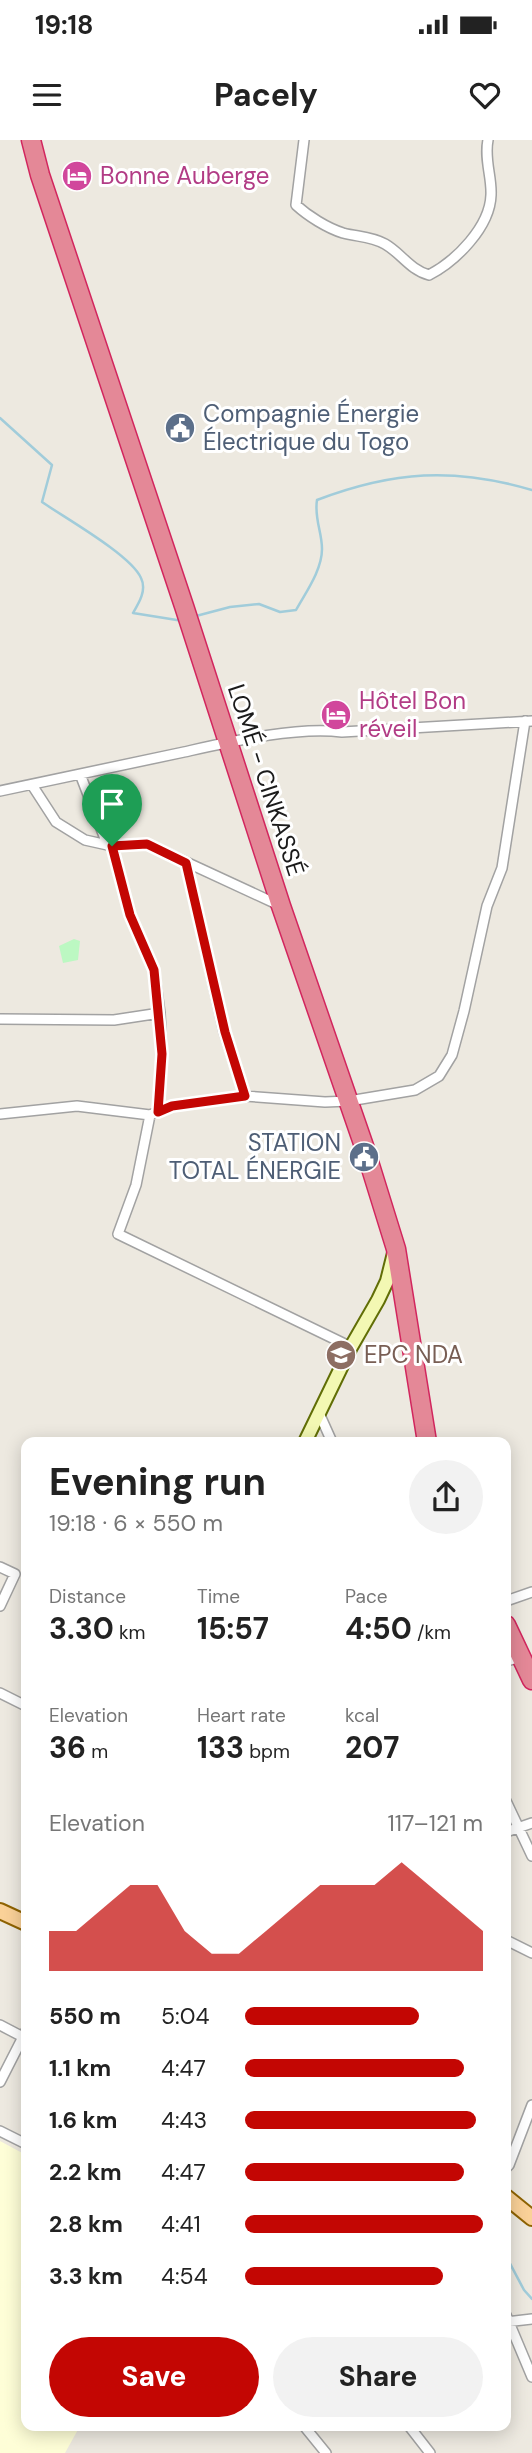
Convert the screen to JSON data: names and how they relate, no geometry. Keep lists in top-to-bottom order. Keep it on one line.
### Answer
{"streets":{"highway":["LOMÉ - CINKASSÉ"]},"places":{"hotel":["Bonne Auberge","Hôtel Bon réveil"],"public building":["Compagnie Énergie Électrique du Togo","STATION TOTAL ÉNERGIE"],"school or university":["EPC NDA"]},"page":{"status":"19:18","header":"Pacely","heading":["Evening run","19:18 · 6 × 550 m"],"stats":[["Distance","3.30 km"],["Time","15:57"],["Pace","4:50 /km"],["Elevation","36 m"],["Heart rate","133 bpm"],["kcal","207"]],"chart":["Elevation","117–121 m"],"list":[{"name":"550 m","note":"5:04"},{"name":"1.1 km","note":"4:47"},{"name":"1.6 km","note":"4:43"},{"name":"2.2 km","note":"4:47"},{"name":"2.8 km","note":"4:41"},{"name":"3.3 km","note":"4:54"}],"buttons":["Save","Share"]}}
